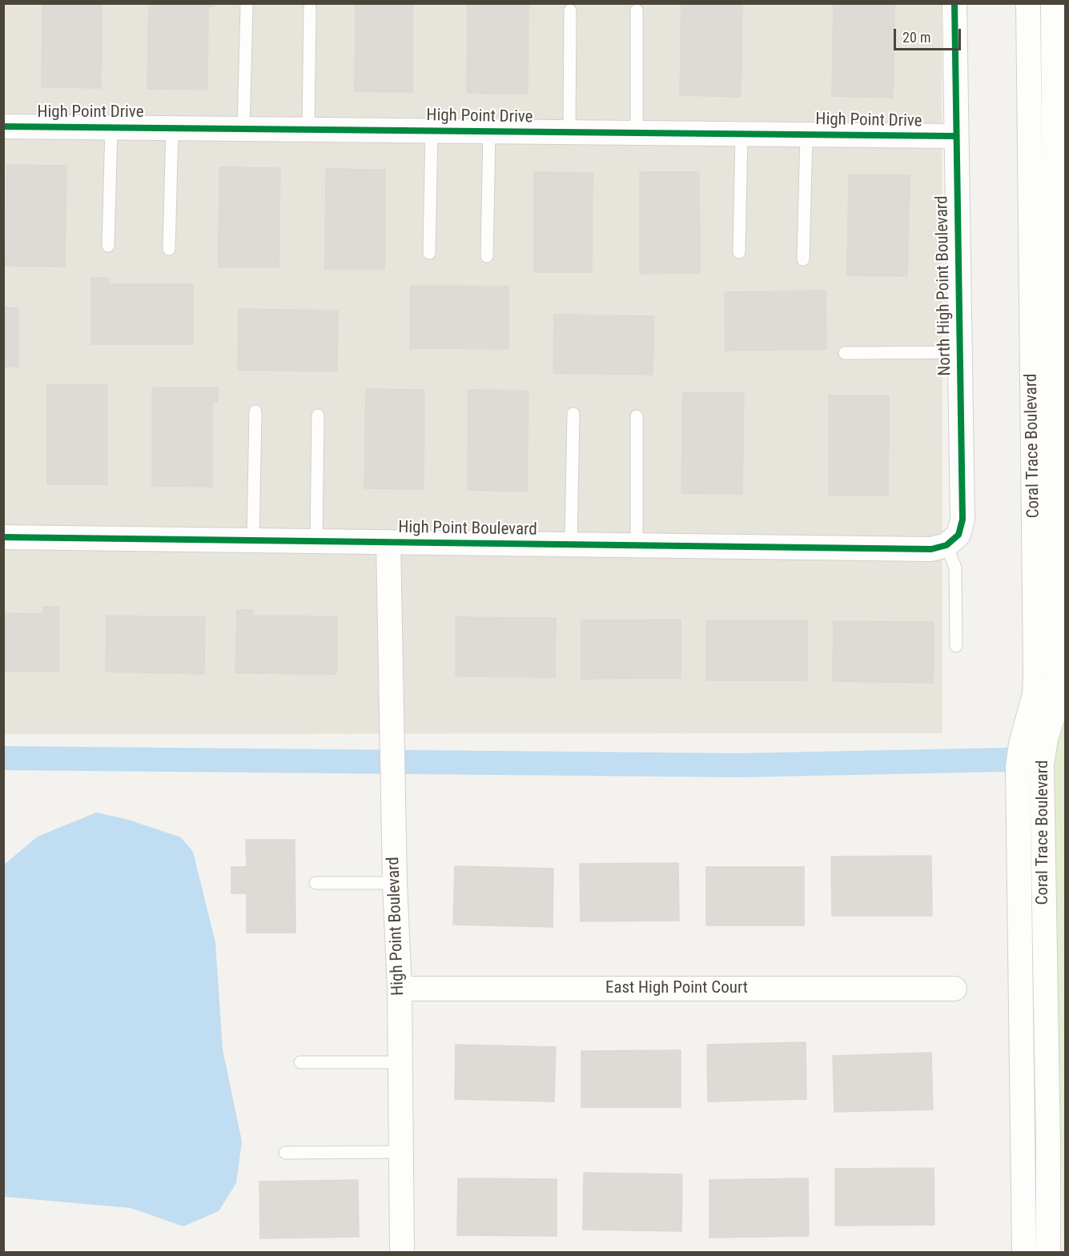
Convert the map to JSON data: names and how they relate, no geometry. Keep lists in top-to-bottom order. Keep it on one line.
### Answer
{"streets":{"street":["High Point Drive","North High Point Boulevard","Coral Trace Boulevard","High Point Boulevard","East High Point Court"]},"crossings":[["High Point Drive","North High Point Boulevard"],["North High Point Boulevard","High Point Boulevard"],["High Point Boulevard","East High Point Court"]],"scale_bar":"20 m"}
